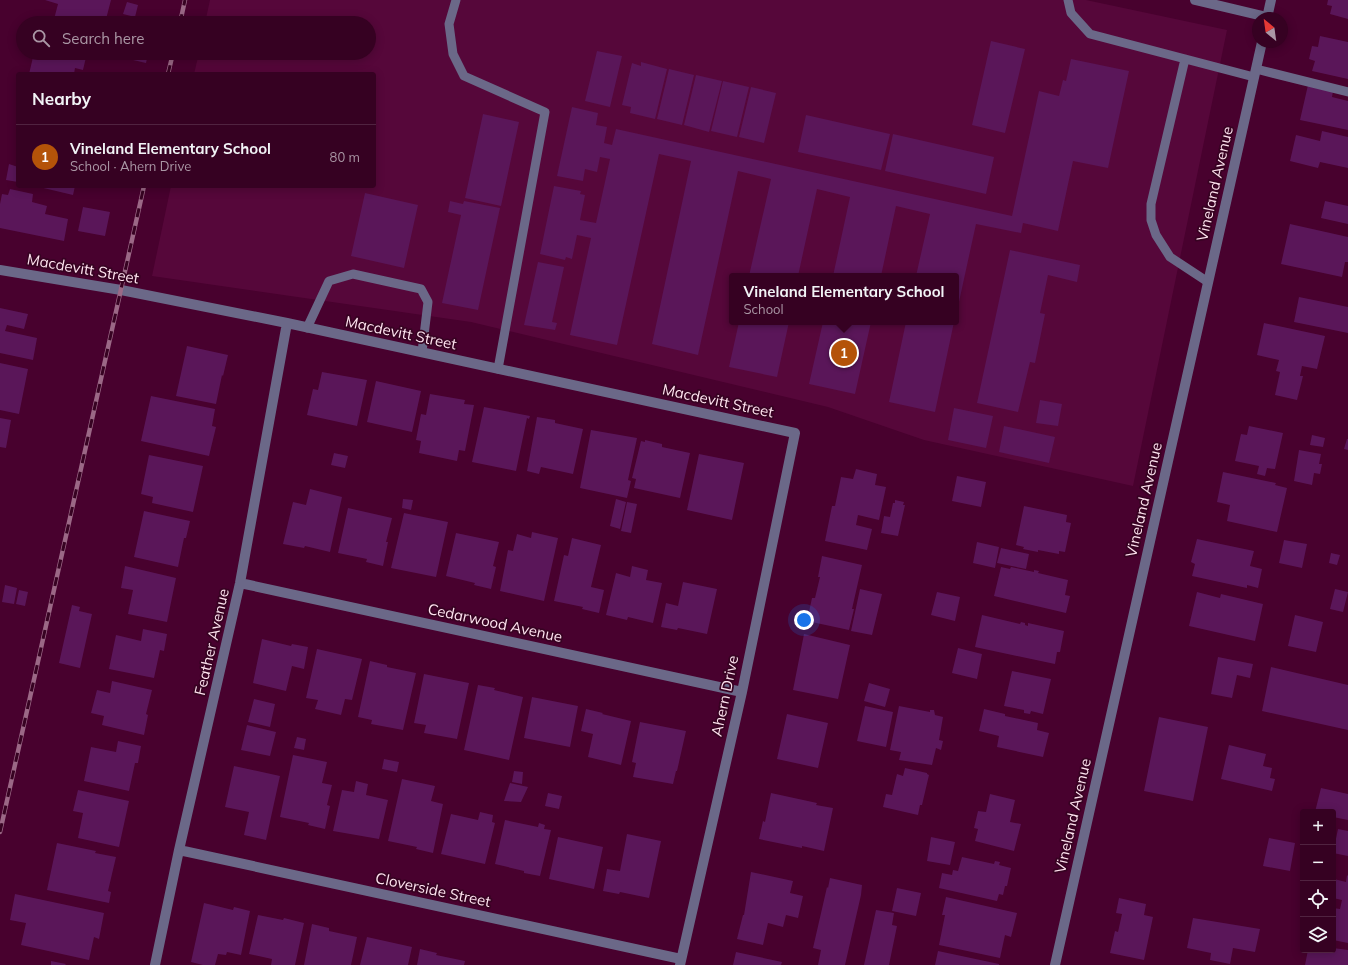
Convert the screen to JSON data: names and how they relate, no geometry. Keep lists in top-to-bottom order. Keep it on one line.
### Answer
{"streets":{"street":["Vineland Avenue","Macdevitt Street","Cedarwood Avenue","Feather Avenue","Ahern Drive","Cloverside Street"]},"crossings":[["Macdevitt Street","Feather Avenue"],["Macdevitt Street","Ahern Drive"],["Cedarwood Avenue","Feather Avenue"],["Cedarwood Avenue","Ahern Drive"],["Feather Avenue","Cloverside Street"],["Ahern Drive","Cloverside Street"]],"north":"top left","page":{"search":"Search here","heading":"Nearby","list":[{"mark":"1","name":"Vineland Elementary School","note":"School · Ahern Drive","value":"80 m"}],"popup":["Vineland Elementary School","School"],"pins":"1","map_buttons":["+","−"]}}
